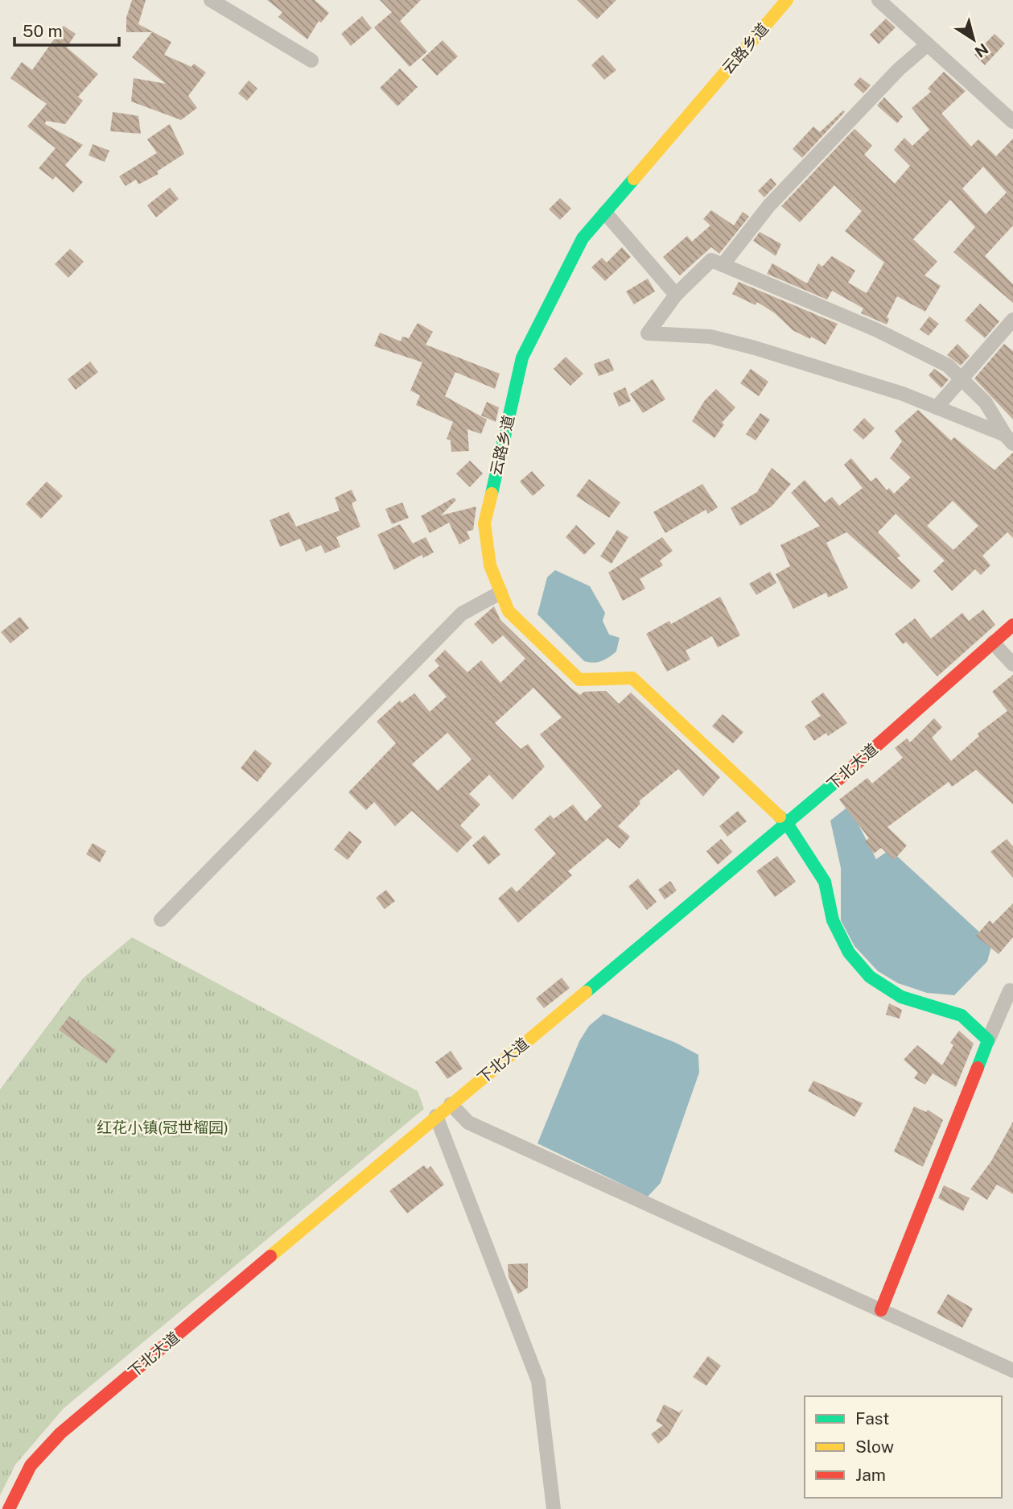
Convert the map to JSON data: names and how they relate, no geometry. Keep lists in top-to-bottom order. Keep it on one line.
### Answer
{"streets":{"street":["云路乡道","下北大道"]},"crossings":[["云路乡道","下北大道"]],"parks":["红花小镇(冠世榴园)"],"legend":["Fast","Slow","Jam"],"scale_bar":"50 m","north":"bottom right"}
